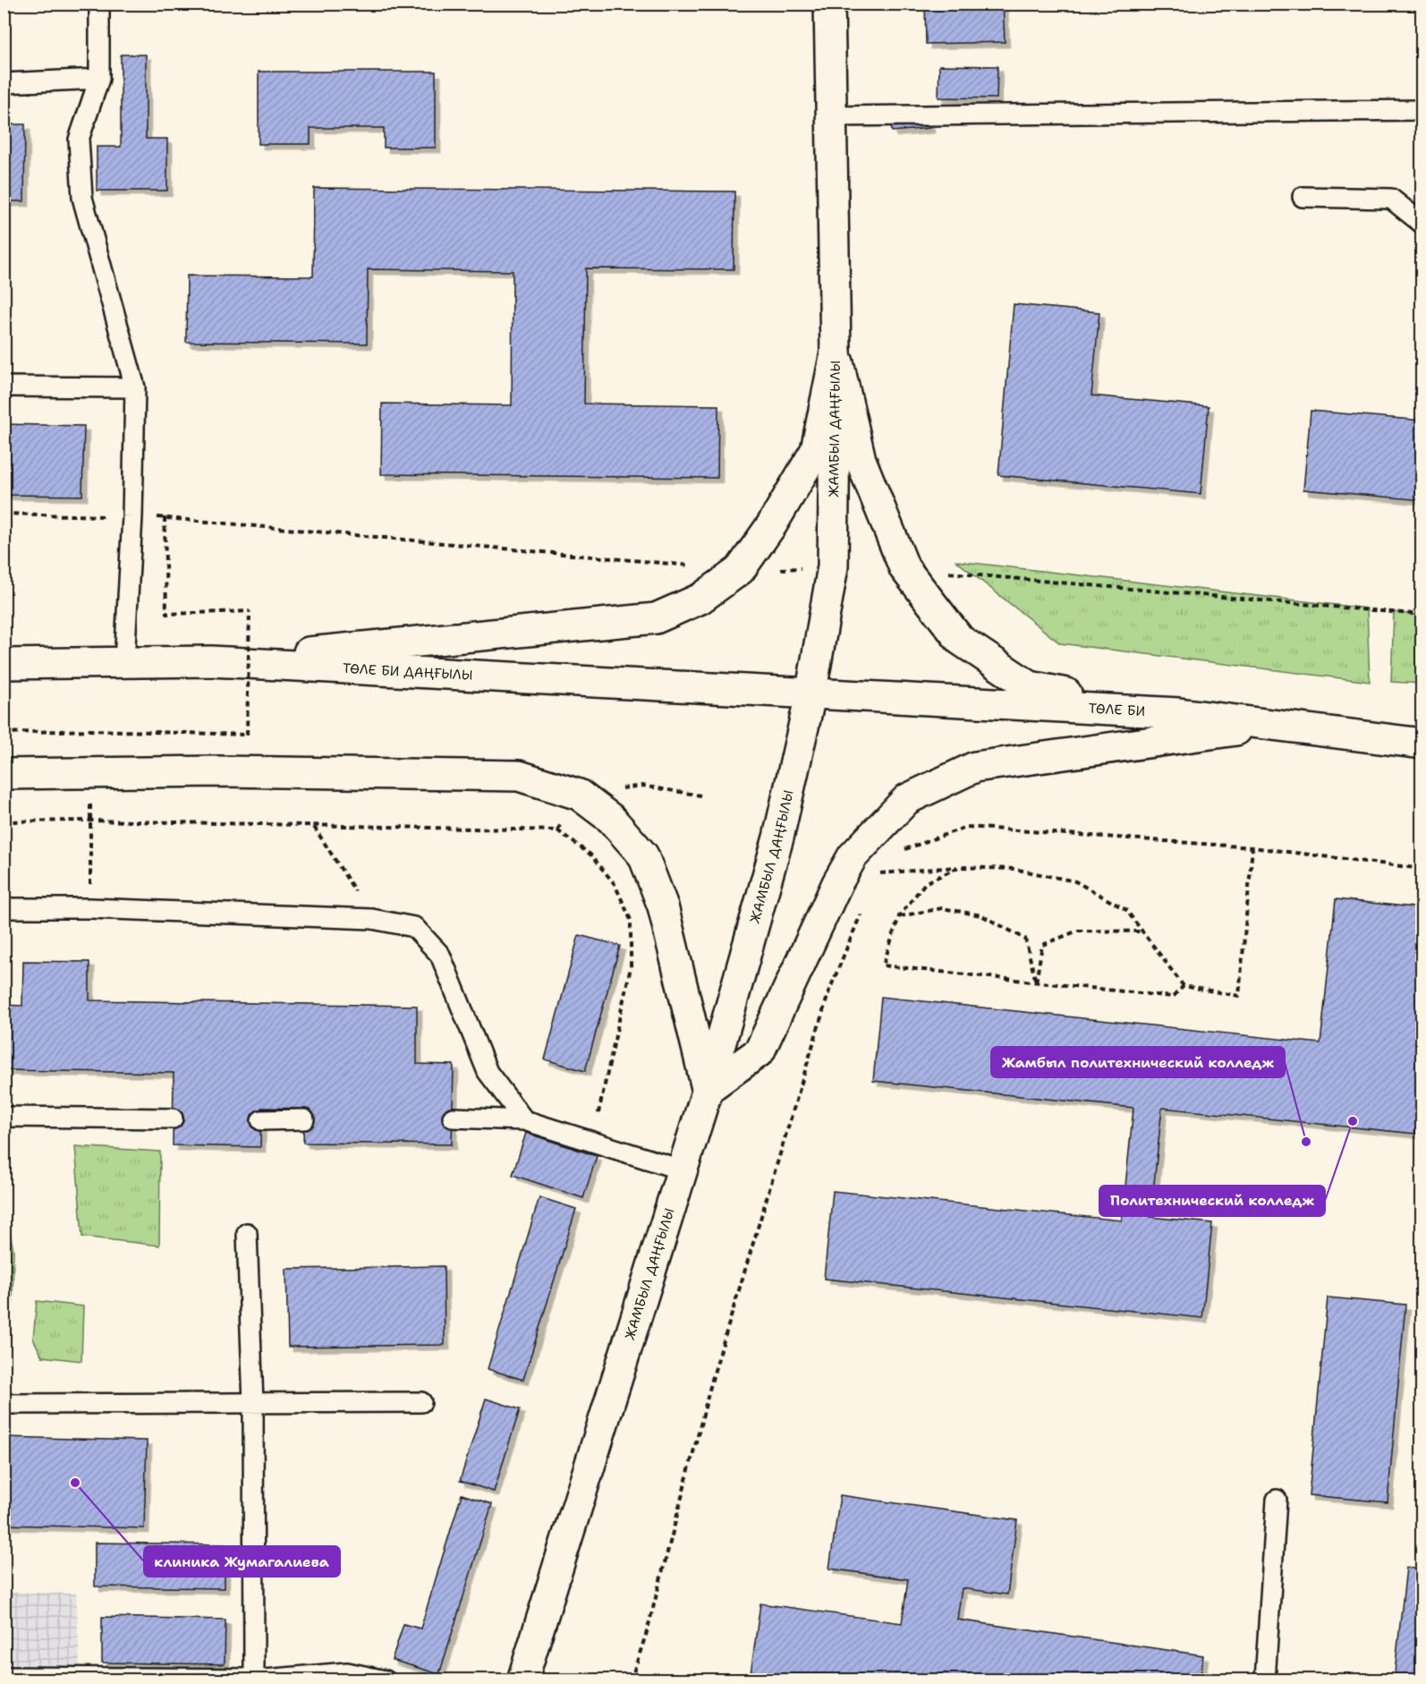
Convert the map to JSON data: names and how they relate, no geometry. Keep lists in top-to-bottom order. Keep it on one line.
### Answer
{"streets":{"main road":["ЖАМБЫЛ ДАҢҒЫЛЫ","ТӨЛЕ БИ ДАҢҒЫЛЫ","ТӨЛЕ БИ"]},"crossings":[["ЖАМБЫЛ ДАҢҒЫЛЫ","ТӨЛЕ БИ ДАҢҒЫЛЫ"],["ЖАМБЫЛ ДАҢҒЫЛЫ","ТӨЛЕ БИ"],["ТӨЛЕ БИ ДАҢҒЫЛЫ","ТӨЛЕ БИ"]],"places":["Политехнический колледж","Жамбыл политехнический колледж","клиника Жумагалиева"]}
